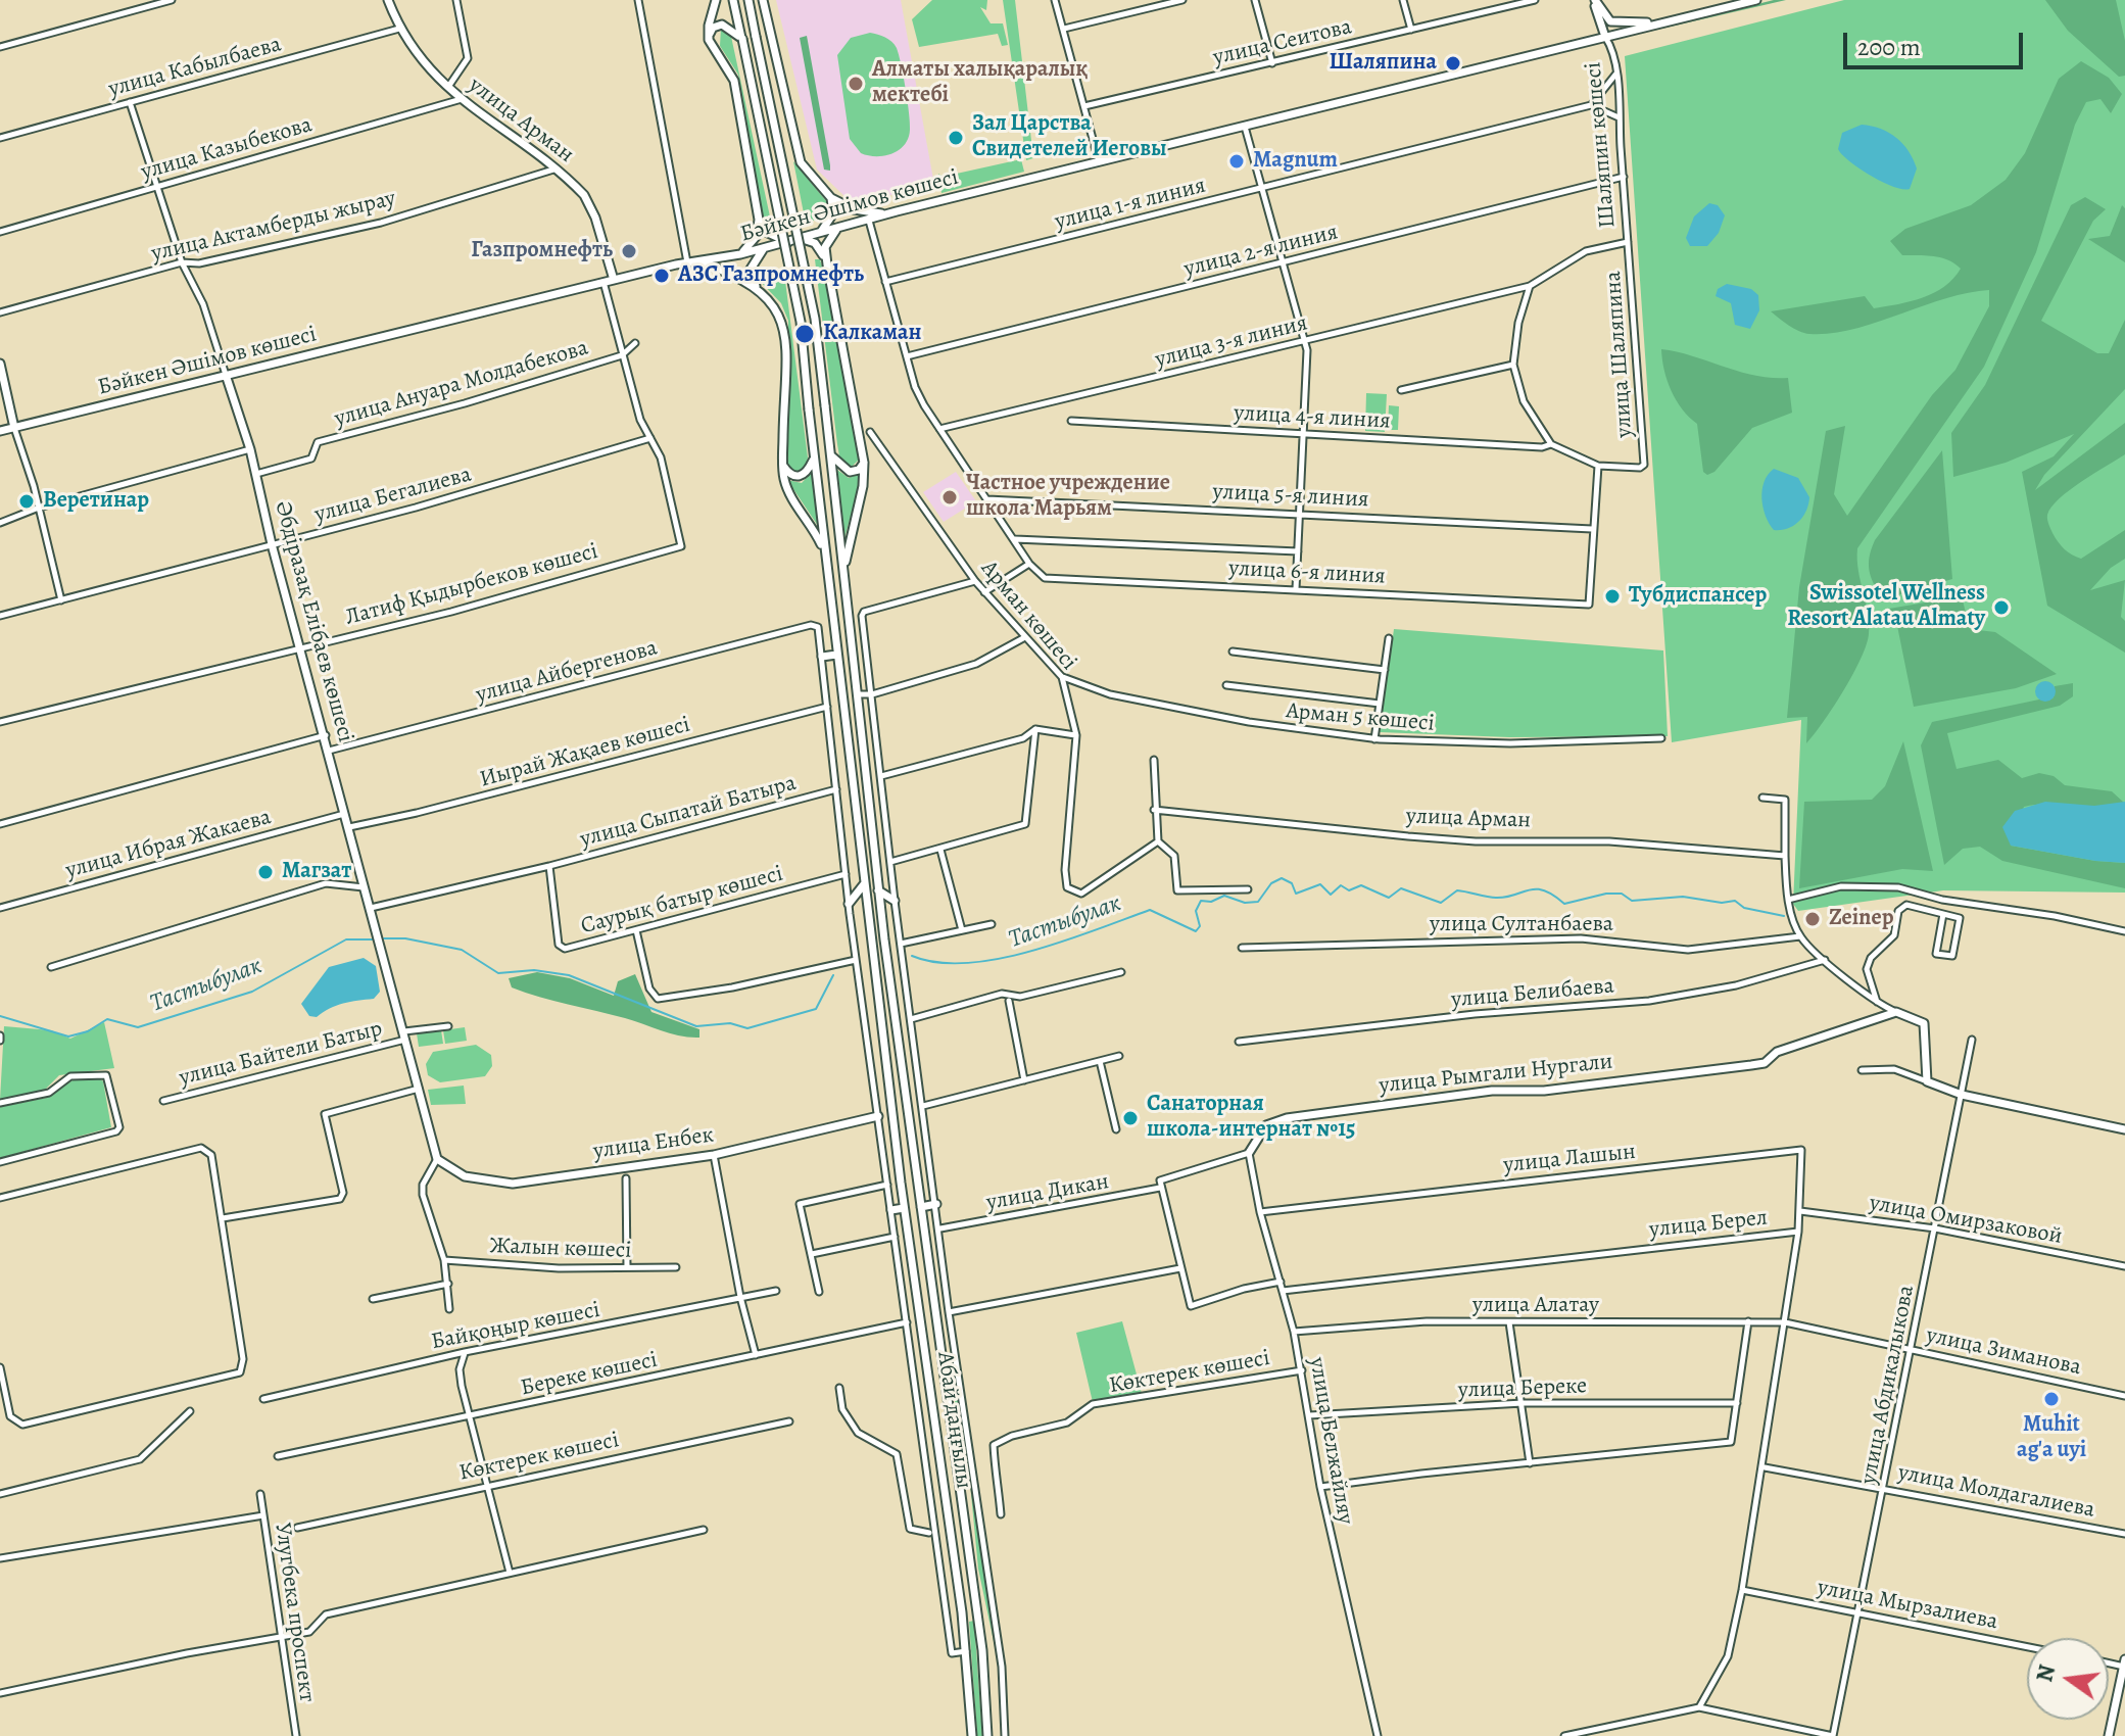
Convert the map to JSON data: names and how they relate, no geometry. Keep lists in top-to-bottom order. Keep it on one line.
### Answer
{"streets":{"main road":["улица Арман","Шаляпин көшесі","Бәйкен Әшімов көшесі","Әбдіразақ Елібаев көшесі","улица Рымгали Нургали","улица Енбек","Абай даңғылы"],"street":["улица Сеитова","улица Кабылбаева","улица Казыбекова","улица 1-я линия","улица Актамберды жырау","улица 2-я линия","улица 3-я линия","улица Шаляпина","улица Ануара Молдабекова","улица 4-я линия","улица Бегалиева","улица 5-я линия","улица 6-я линия","Латиф Қыдырбеков көшесі","Арман көшесі","улица Айбергенова","Арман 5 көшесі","Иырай Жақаев көшесі","улица Сыпатай Батыра","улица Ибрая Жакаева","Саурық батыр көшесі","улица Султанбаева","улица Белибаева","улица Байтели Батыр","улица Лашын","улица Дикан","улица Омирзаковой","улица Берел","Жалын көшесі","улица Алатау","Байқоңыр көшесі","улица Зиманова","Көктерек көшесі","Береке көшесі","улица Абдикалыкова","улица Береке","улица Белжайляу","улица Молдагалиева","улица Мырзалиева","Улугбека проспект"]},"crossings":[["улица Кабылбаева","улица Арман"],["улица Кабылбаева","Әбдіразақ Елібаев көшесі"],["улица Арман","улица Казыбекова"],["улица Арман","Бәйкен Әшімов көшесі"],["улица Арман","улица Актамберды жырау"],["Шаляпин көшесі","Бәйкен Әшімов көшесі"],["Шаляпин көшесі","улица 2-я линия"],["Шаляпин көшесі","улица 3-я линия"],["Шаляпин көшесі","улица Шаляпина"],["улица Казыбекова","Әбдіразақ Елібаев көшесі"],["Бәйкен Әшімов көшесі","Әбдіразақ Елібаев көшесі"],["улица Актамберды жырау","Әбдіразақ Елібаев көшесі"],["улица 3-я линия","улица Шаляпина"],["улица Ануара Молдабекова","Әбдіразақ Елібаев көшесі"],["улица Бегалиева","Латиф Қыдырбеков көшесі"],["улица Бегалиева","Әбдіразақ Елібаев көшесі"],["улица 5-я линия","улица 6-я линия"],["Латиф Қыдырбеков көшесі","Әбдіразақ Елібаев көшесі"],["Арман көшесі","Арман 5 көшесі"],["Әбдіразақ Елібаев көшесі","улица Айбергенова"],["Әбдіразақ Елібаев көшесі","Иырай Жақаев көшесі"],["Әбдіразақ Елібаев көшесі","улица Сыпатай Батыра"],["Әбдіразақ Елібаев көшесі","улица Ибрая Жакаева"],["Әбдіразақ Елібаев көшесі","улица Байтели Батыр"],["Әбдіразақ Елібаев көшесі","улица Енбек"],["улица Сыпатай Батыра","Саурық батыр көшесі"],["улица Рымгали Нургали","улица Дикан"],["улица Рымгали Нургали","улица Белжайляу"],["улица Лашын","улица Омирзаковой"],["улица Лашын","улица Берел"],["улица Лашын","улица Белжайляу"],["улица Дикан","улица Белжайляу"],["улица Омирзаковой","улица Абдикалыкова"],["улица Берел","улица Алатау"],["улица Берел","улица Зиманова"],["улица Берел","улица Белжайляу"],["улица Берел","улица Молдагалиева"],["улица Берел","улица Мырзалиева"],["улица Алатау","улица Зиманова"],["улица Алатау","улица Белжайляу"],["улица Зиманова","улица Абдикалыкова"],["Көктерек көшесі","улица Белжайляу"],["улица Абдикалыкова","улица Молдагалиева"],["улица Абдикалыкова","улица Мырзалиева"],["улица Береке","улица Белжайляу"]],"water":["Тастыбулак"],"places":["Шаляпина","Алматы халықаралық мектебі","Зал Царства Свидетелей Иеговы","Magnum","Газпромнефть","АЗС Газпромнефть","Калкаман","Частное учреждение школа Марьям","Веретинар","Тубдиспансер","Swissotel Wellness Resort Alatau Almaty","Магзат","Zeinep","Санаторная школа-интернат №15","Muhit ag'a uyi"],"scale_bar":"200 m","north":"left"}
